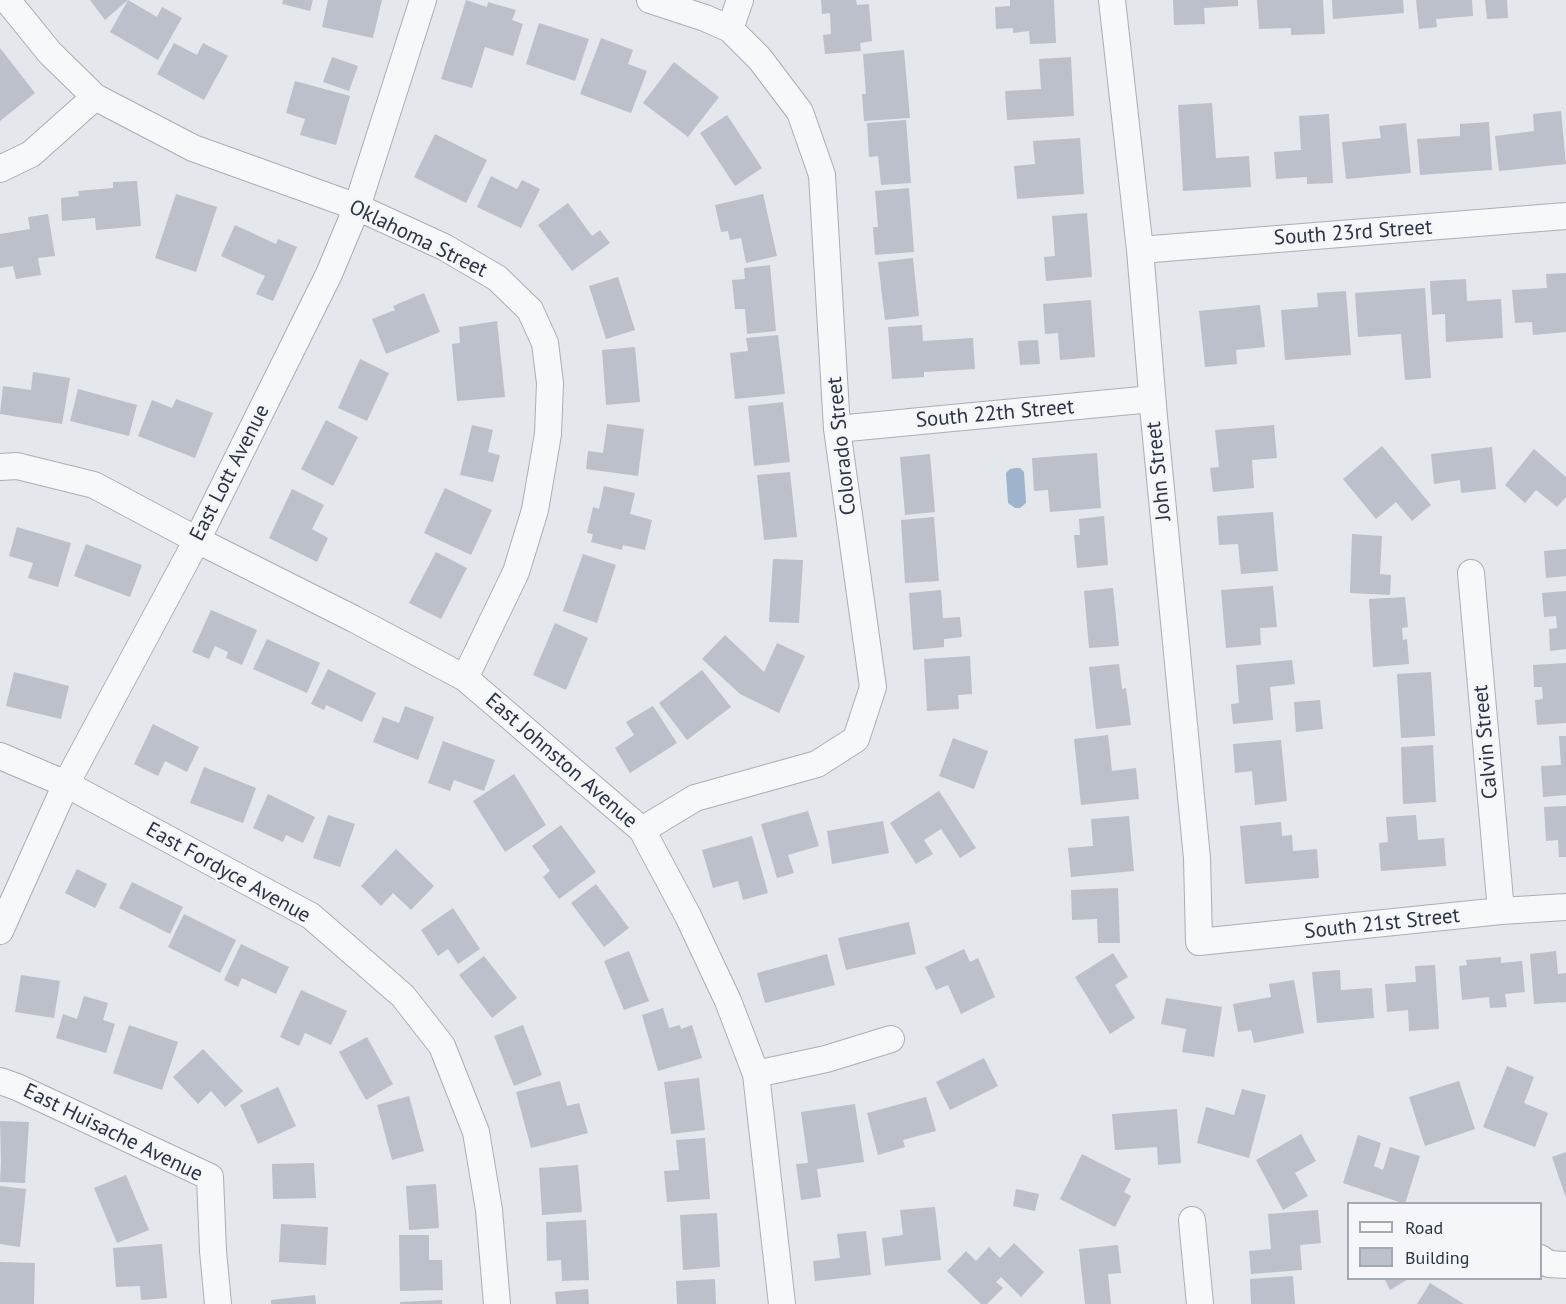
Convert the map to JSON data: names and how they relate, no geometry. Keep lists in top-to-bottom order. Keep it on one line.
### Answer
{"streets":{"street":["South 23rd Street","Oklahoma Street","South 22th Street","Colorado Street","John Street","East Lott Avenue","Calvin Street","East Johnston Avenue","East Fordyce Avenue","South 21st Street","East Huisache Avenue"]},"crossings":[["South 23rd Street","John Street"],["Oklahoma Street","East Lott Avenue"],["Oklahoma Street","East Johnston Avenue"],["South 22th Street","Colorado Street"],["South 22th Street","John Street"],["Colorado Street","East Johnston Avenue"],["John Street","South 21st Street"],["East Lott Avenue","East Johnston Avenue"],["East Lott Avenue","East Fordyce Avenue"],["Calvin Street","South 21st Street"]],"legend":["Road","Building"]}
